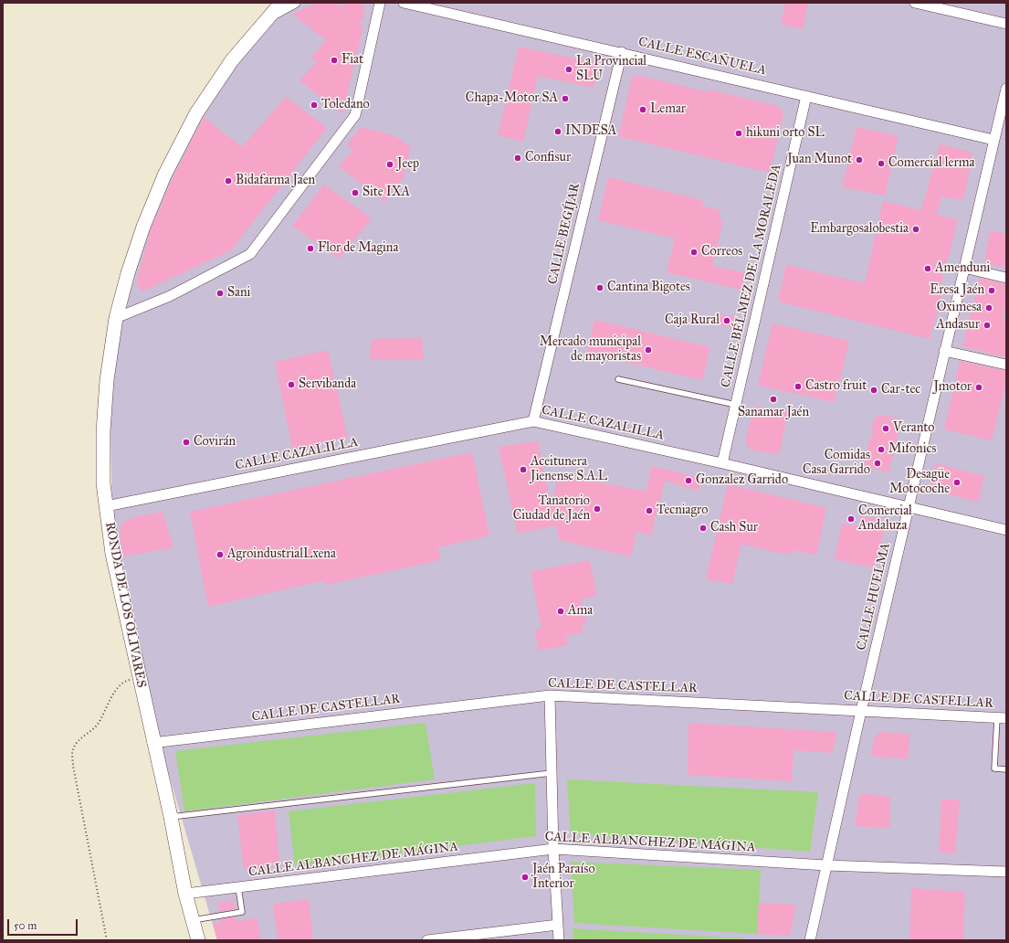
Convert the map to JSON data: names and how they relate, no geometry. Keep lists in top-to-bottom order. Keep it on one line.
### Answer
{"streets":{"main road":["RONDA DE LOS OLIVARES"],"street":["CALLE ESCAÑUELA","CALLE BEGÍJAR","CALLE BÉLMEZ DE LA MORALEDA","CALLE CAZALILLA","CALLE HUELMA","CALLE DE CASTELLAR","CALLE ALBANCHEZ DE MÁGINA"]},"crossings":[["CALLE ESCAÑUELA","CALLE BEGÍJAR"],["CALLE ESCAÑUELA","CALLE BÉLMEZ DE LA MORALEDA"],["CALLE ESCAÑUELA","CALLE HUELMA"],["CALLE BEGÍJAR","CALLE CAZALILLA"],["CALLE BÉLMEZ DE LA MORALEDA","CALLE CAZALILLA"],["CALLE CAZALILLA","CALLE HUELMA"],["CALLE CAZALILLA","RONDA DE LOS OLIVARES"],["CALLE HUELMA","CALLE DE CASTELLAR"],["CALLE HUELMA","CALLE ALBANCHEZ DE MÁGINA"],["RONDA DE LOS OLIVARES","CALLE DE CASTELLAR"],["RONDA DE LOS OLIVARES","CALLE ALBANCHEZ DE MÁGINA"]],"places":["Fiat","La Provincial SLU","Chapa-Motor SA","Toledano","Lemar","INDESA","hikuni orto SL","Confisur","Juan Munot","Comercial lerma","Jeep","Bidafarma Jaen","Site IXA","Embargosalobestia","Flor de Magina","Correos","Amenduni","Cantina Bigotes","Eresa Jaén","Sani","Oximesa","Caja Rural","Andasur","Mercado municipal de mayoristas","Servibanda","Castro fruit","Jmotor","Car-tec","Sanamar Jaén","Veranto","Covirán","Mifonics","Comidas Casa Garrido","Aceitunera Jienense S.A.L","Gonzalez Garrido","Desagüe Motocoche","Tanatorio Ciudad de Jaén","Tecniagro","Comercial Andaluza","Cash Sur","AgroindustrialLxena","Ama","Jaén Paraíso Interior"],"scale_bar":"50 m"}
